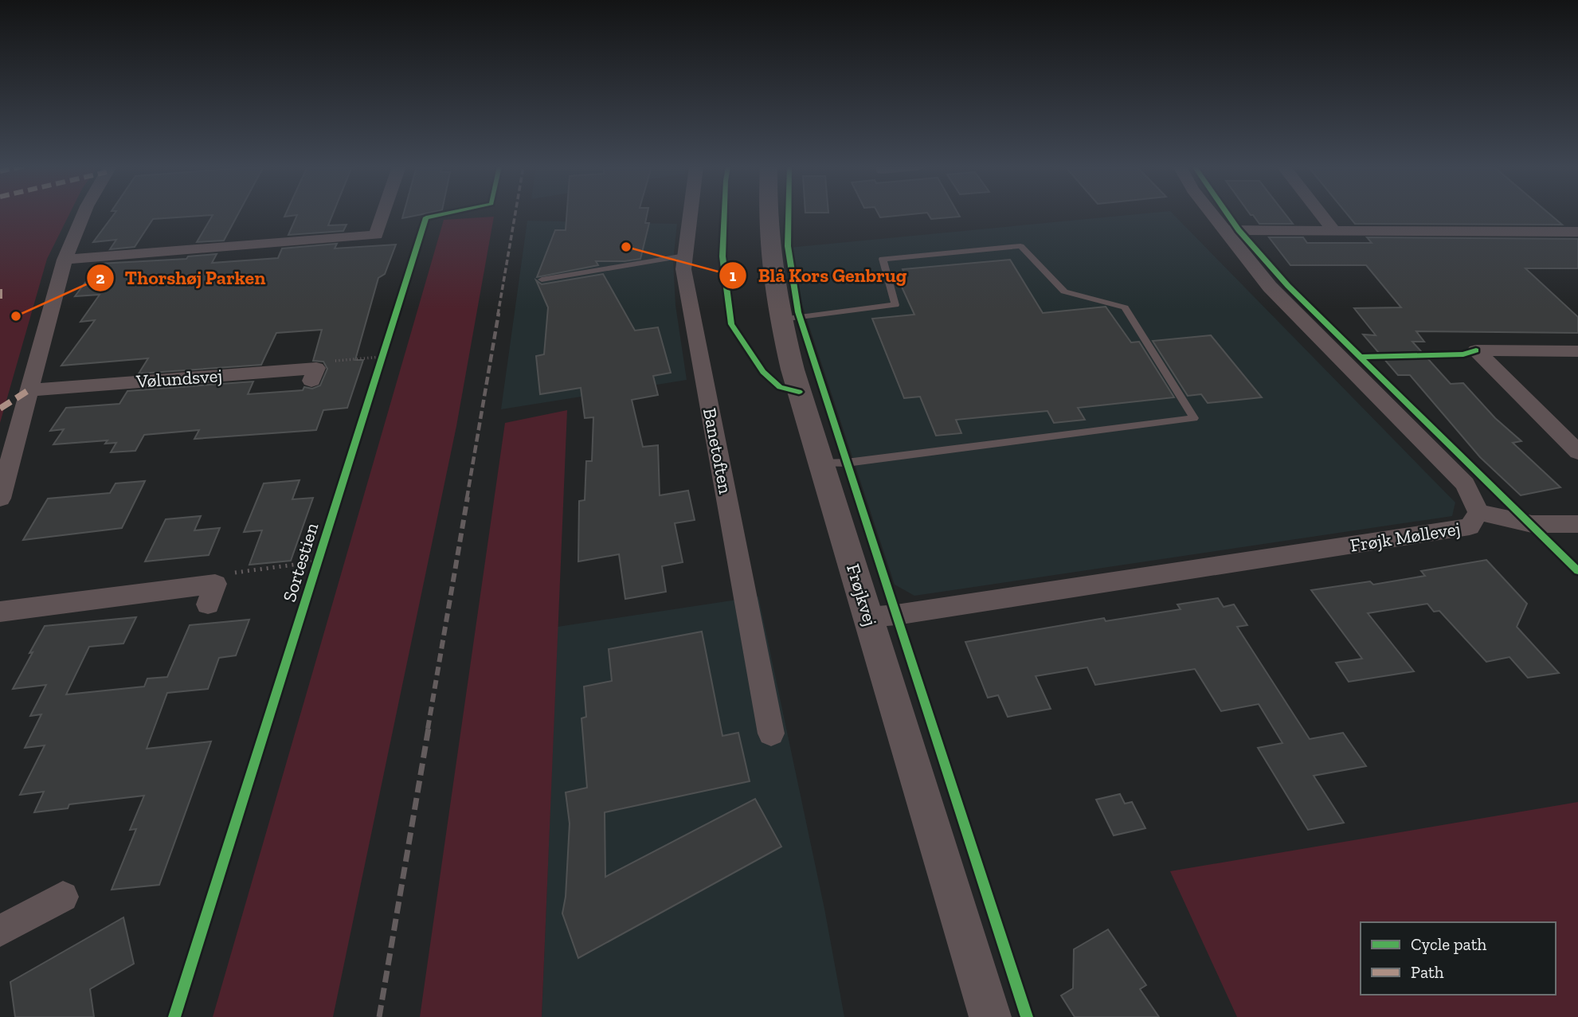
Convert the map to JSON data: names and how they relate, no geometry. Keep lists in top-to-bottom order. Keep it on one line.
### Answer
{"streets":{"street":["Vølundsvej","Banetoften","Frøjk Møllevej","Frøjkvej"],"cycle path":["Sortestien"]},"crossings":[["Frøjk Møllevej","Frøjkvej"]],"places":["Blå Kors Genbrug","Thorshøj Parken"],"legend":["Cycle path","Path"]}
